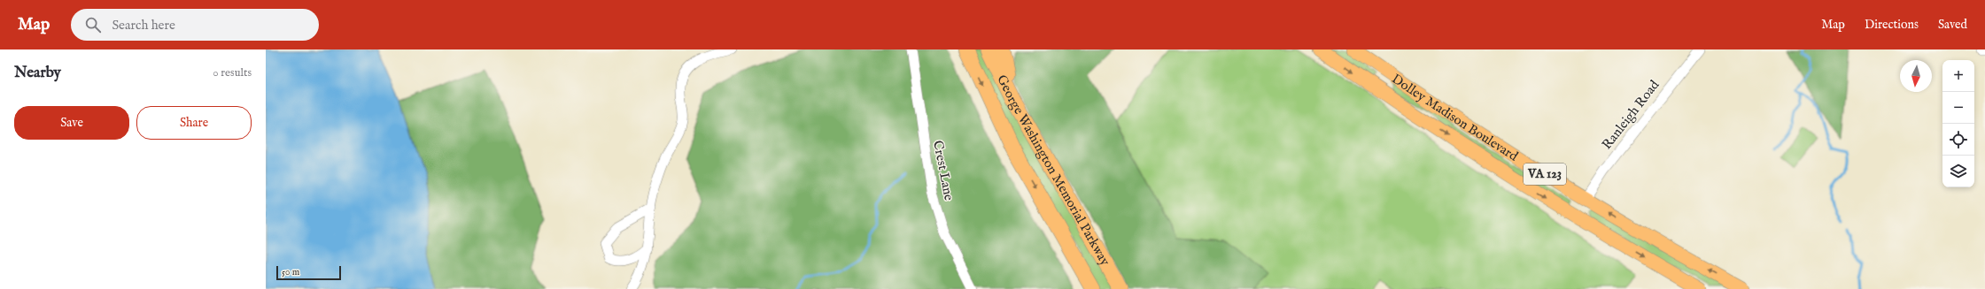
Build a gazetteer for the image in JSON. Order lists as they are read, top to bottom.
{
  "streets": {
    "highway": ["George Washington Memorial Parkway"],
    "main road": ["Dolley Madison Boulevard", "VA 123"],
    "street": ["Ranleigh Road", "Crest Lane"]
  },
  "crossings": [
    ["Ranleigh Road", "Dolley Madison Boulevard"]
  ],
  "scale_bar": "50 m",
  "north": "bottom",
  "page": {
    "header": "Map",
    "search": "Search here",
    "nav": ["Map", "Directions", "Saved"],
    "heading": ["Nearby", "0 results"],
    "map_buttons": ["+", "−"],
    "buttons": ["Save", "Share"],
    "scale": "50 m"
  }
}
